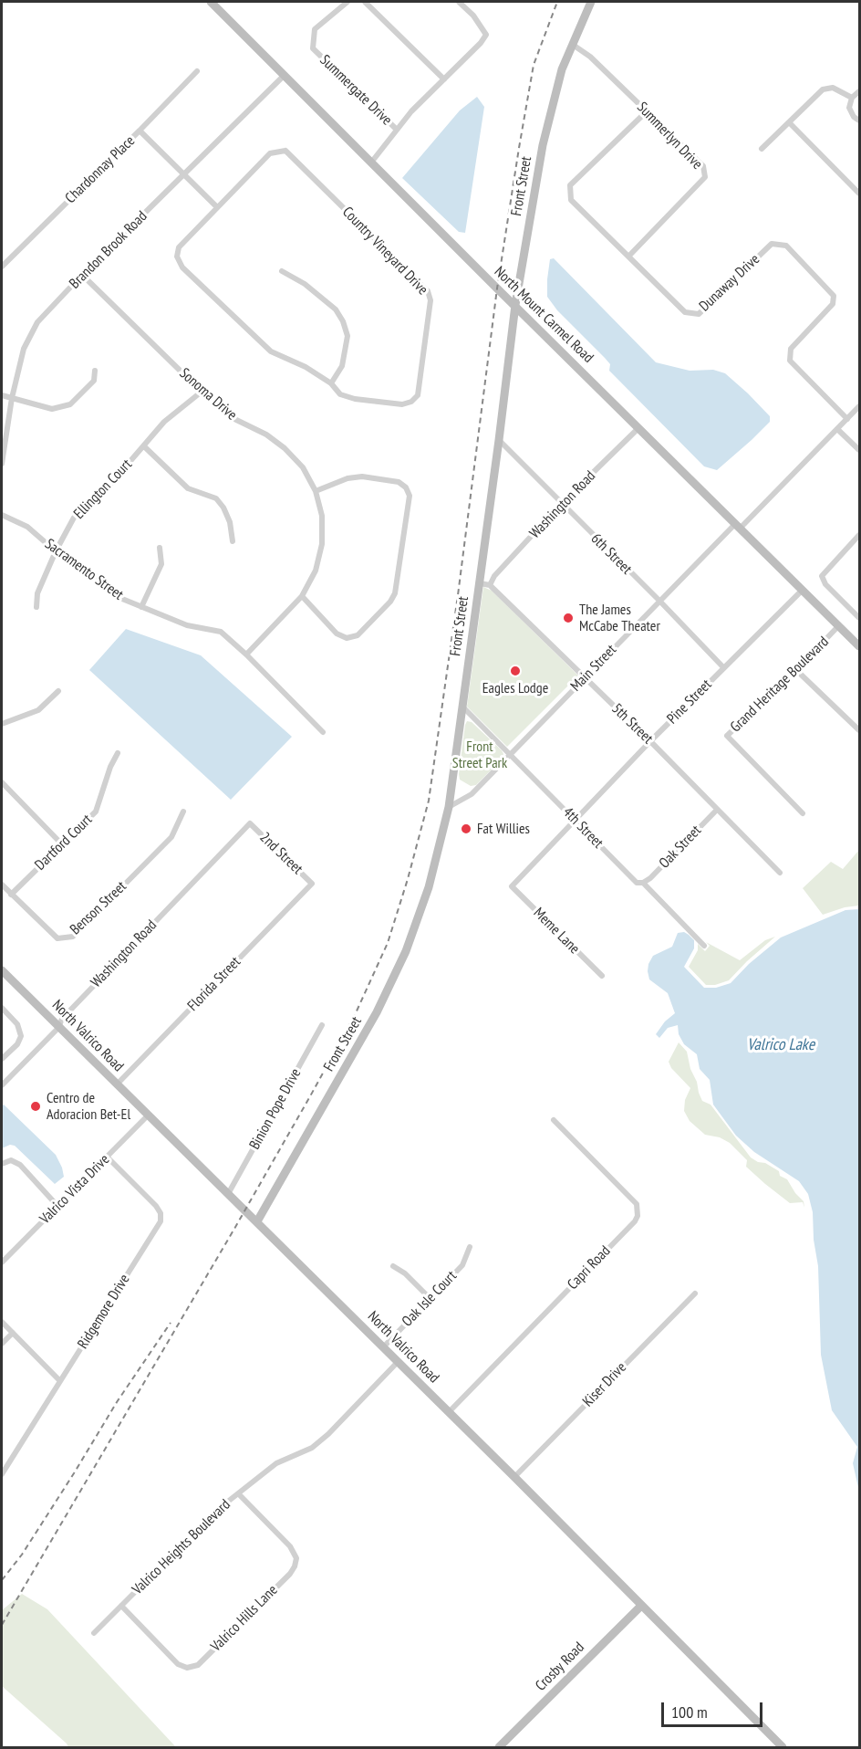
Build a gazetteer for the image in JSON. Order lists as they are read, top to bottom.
{
  "streets": {
    "street": [
      "Summergate Drive",
      "Summerlyn Drive",
      "Chardonnay Place",
      "Front Street",
      "Brandon Brook Road",
      "Country Vineyard Drive",
      "Dunaway Drive",
      "North Mount Carmel Road",
      "Sonoma Drive",
      "Ellington Court",
      "Washington Road",
      "6th Street",
      "Sacramento Street",
      "Main Street",
      "Grand Heritage Boulevard",
      "Pine Street",
      "5th Street",
      "4th Street",
      "Dartford Court",
      "Oak Street",
      "2nd Street",
      "Benson Street",
      "Meme Lane",
      "Florida Street",
      "North Valrico Road",
      "Binion Pope Drive",
      "Valrico Vista Drive",
      "Capri Road",
      "Oak Isle Court",
      "Ridgemore Drive",
      "Kiser Drive",
      "Valrico Heights Boulevard",
      "Valrico Hills Lane",
      "Crosby Road"
    ]
  },
  "crossings": [
    ["Summergate Drive", "North Mount Carmel Road"],
    ["Summerlyn Drive", "Front Street"],
    ["Summerlyn Drive", "Dunaway Drive"],
    ["Front Street", "North Mount Carmel Road"],
    ["Front Street", "6th Street"],
    ["Front Street", "Main Street"],
    ["Front Street", "4th Street"],
    ["Front Street", "North Valrico Road"],
    ["Brandon Brook Road", "North Mount Carmel Road"],
    ["Brandon Brook Road", "Sonoma Drive"],
    ["Dunaway Drive", "Main Street"],
    ["North Mount Carmel Road", "Washington Road"],
    ["North Mount Carmel Road", "Main Street"],
    ["North Mount Carmel Road", "Grand Heritage Boulevard"],
    ["North Mount Carmel Road", "Pine Street"],
    ["Sonoma Drive", "Ellington Court"],
    ["Sonoma Drive", "Sacramento Street"],
    ["Ellington Court", "Sacramento Street"],
    ["Washington Road", "6th Street"],
    ["Washington Road", "5th Street"],
    ["Washington Road", "2nd Street"],
    ["Washington Road", "North Valrico Road"],
    ["6th Street", "Main Street"],
    ["6th Street", "Pine Street"],
    ["Main Street", "5th Street"],
    ["Main Street", "4th Street"],
    ["Pine Street", "5th Street"],
    ["Pine Street", "4th Street"],
    ["Pine Street", "Meme Lane"],
    ["5th Street", "Oak Street"],
    ["4th Street", "Oak Street"],
    ["Dartford Court", "Benson Street"],
    ["2nd Street", "Florida Street"],
    ["Florida Street", "North Valrico Road"],
    ["North Valrico Road", "Binion Pope Drive"],
    ["North Valrico Road", "Valrico Vista Drive"],
    ["North Valrico Road", "Capri Road"],
    ["North Valrico Road", "Oak Isle Court"],
    ["North Valrico Road", "Kiser Drive"],
    ["North Valrico Road", "Valrico Heights Boulevard"],
    ["North Valrico Road", "Crosby Road"],
    ["Valrico Vista Drive", "Ridgemore Drive"],
    ["Valrico Heights Boulevard", "Valrico Hills Lane"]
  ],
  "water": ["Valrico Lake"],
  "parks": ["Front Street Park"],
  "places": [
    "The James McCabe Theater",
    "Eagles Lodge",
    "Fat Willies",
    "Centro de Adoracion Bet-El"
  ],
  "scale_bar": "100 m"
}
